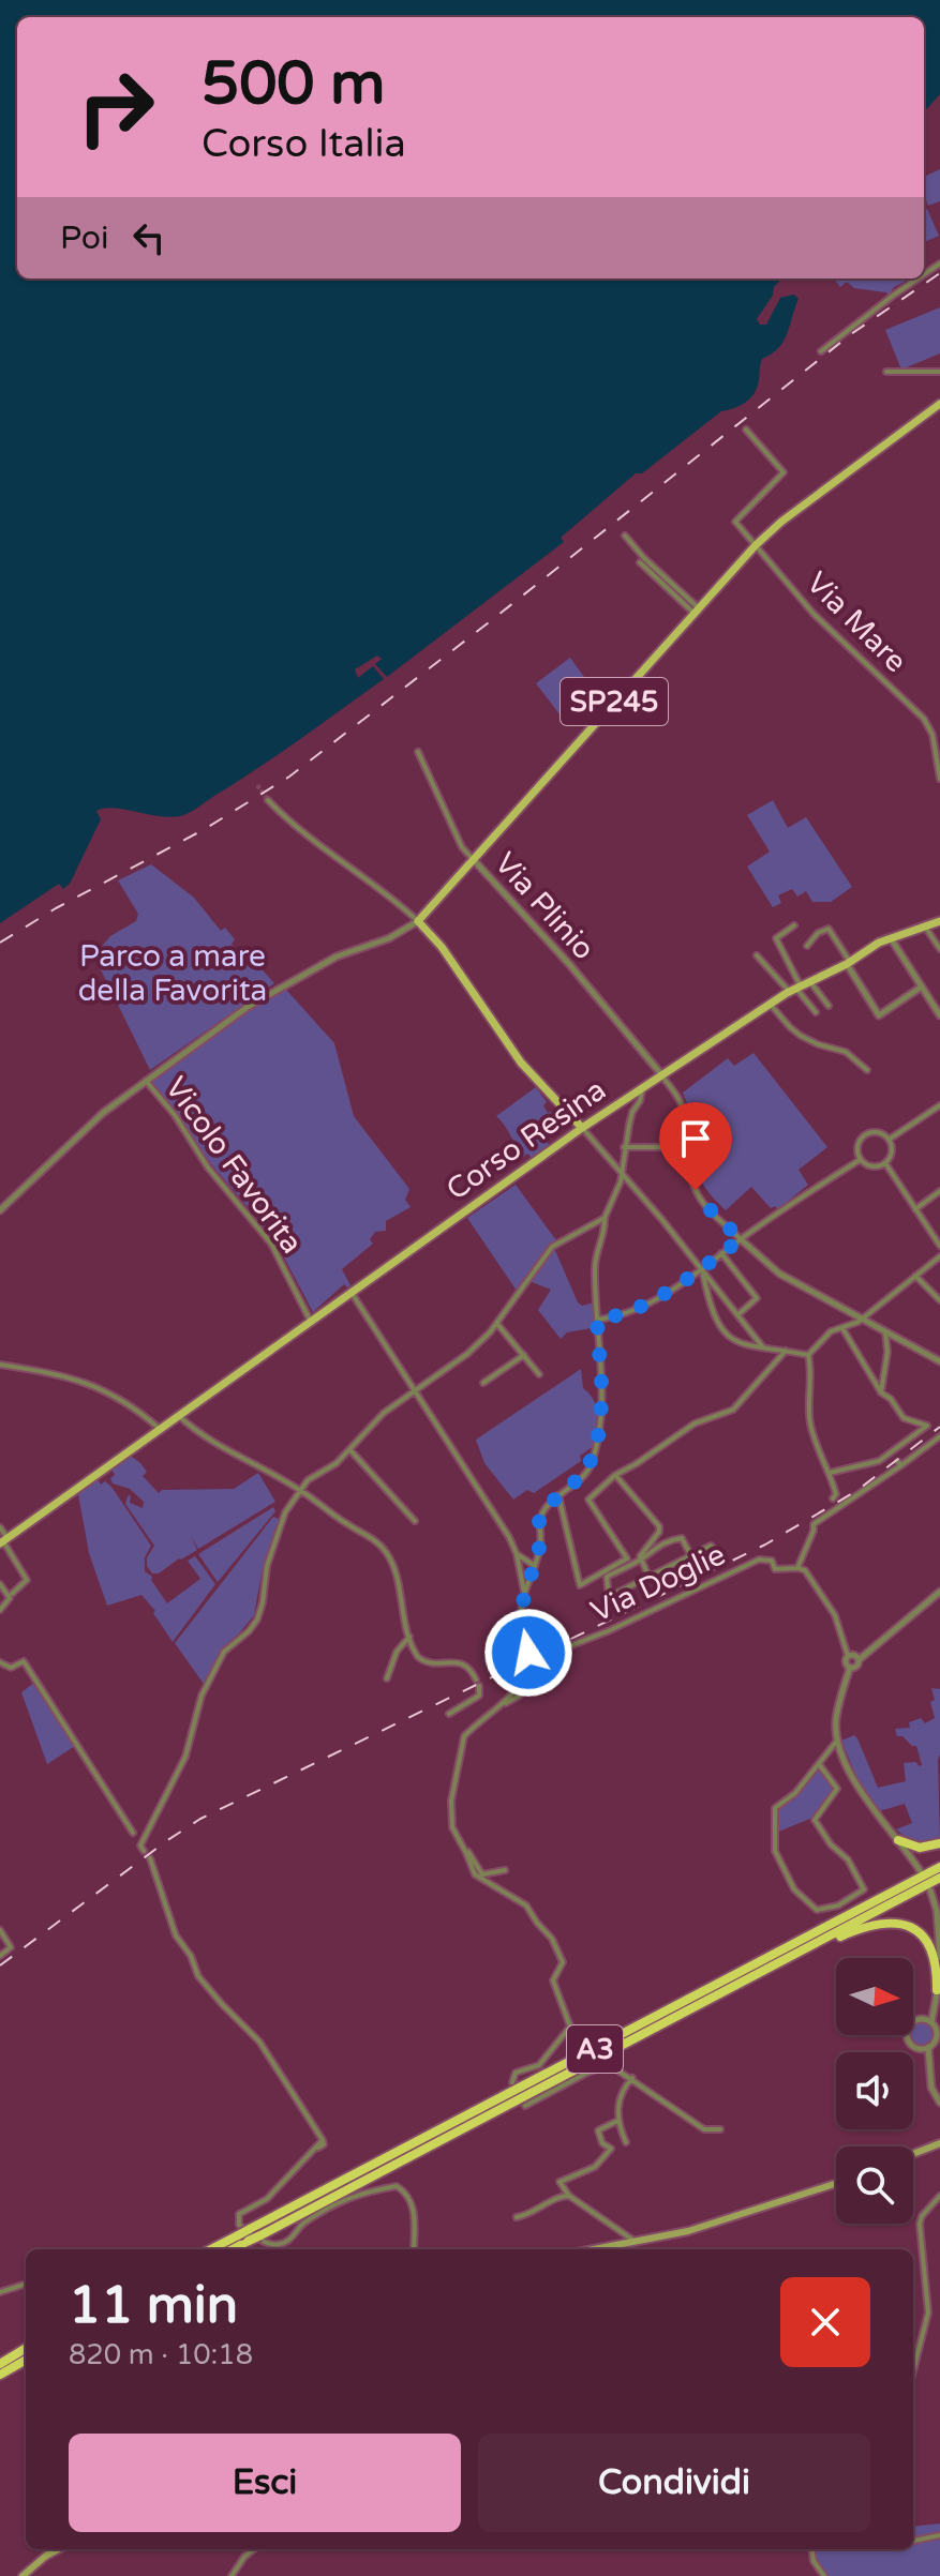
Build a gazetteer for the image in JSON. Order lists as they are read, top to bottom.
{
  "streets": {
    "highway": ["A3"],
    "main road": ["SP245", "Corso Resina"],
    "street": [
      "Via Mare",
      "Via Plinio",
      "Vicolo Favorita",
      "Via Doglie"
    ]
  },
  "crossings": [
    ["Via Mare", "SP245"],
    ["SP245", "Via Plinio"],
    ["SP245", "Vicolo Favorita"],
    ["Via Plinio", "Corso Resina"],
    ["Corso Resina", "Vicolo Favorita"]
  ],
  "parks": ["Parco a mare della Favorita"],
  "north": "right",
  "page": {
    "turn": ["500 m", "Corso Italia"],
    "then": "Poi",
    "heading": ["11 min", "820 m · 10:18"],
    "buttons": ["Esci", "Condividi"]
  }
}
